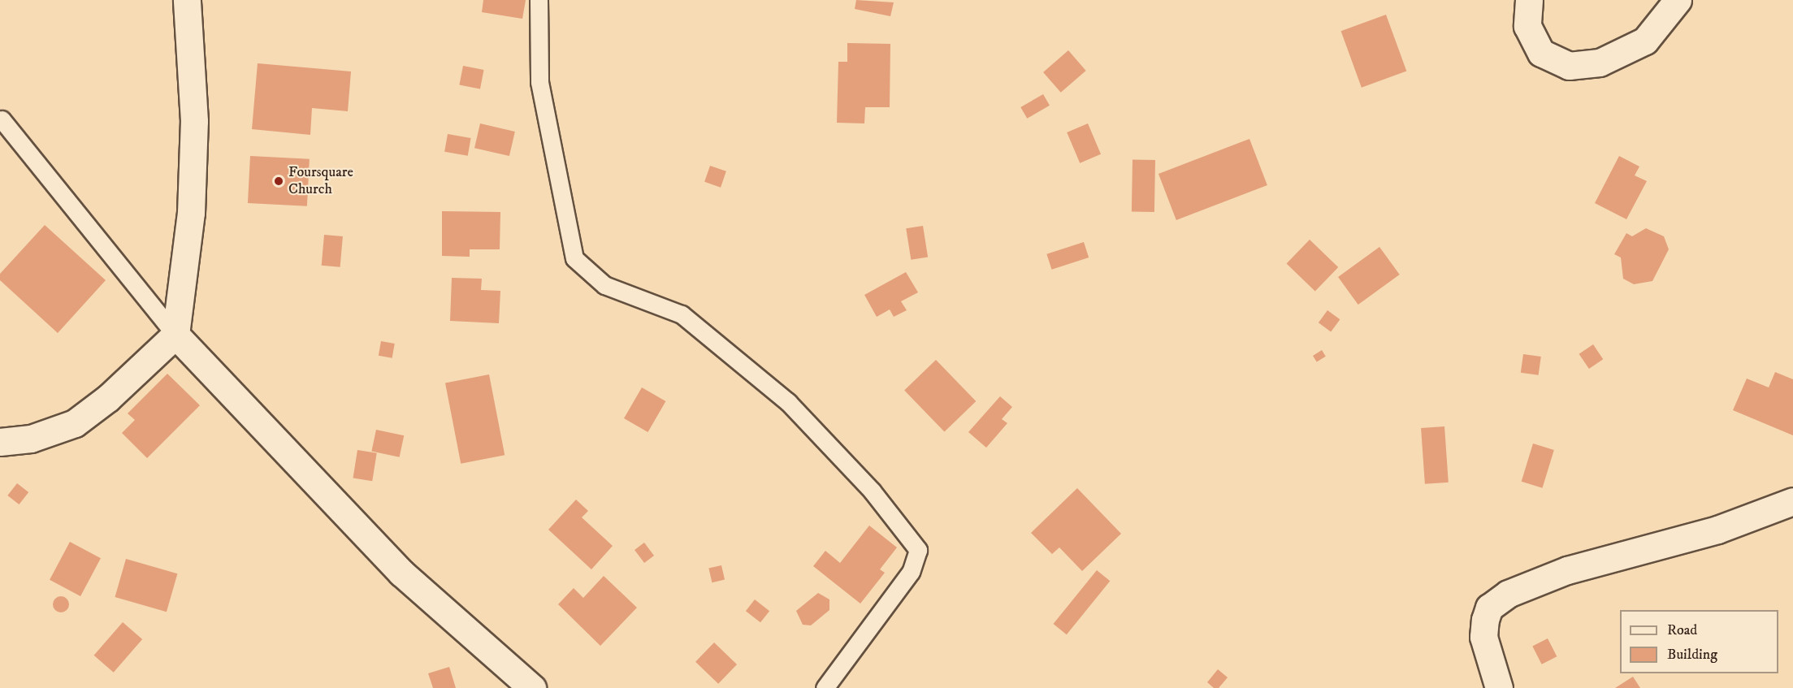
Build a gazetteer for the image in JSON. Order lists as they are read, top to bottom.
{
  "places": ["Foursquare Church"],
  "legend": ["Road", "Building"]
}
